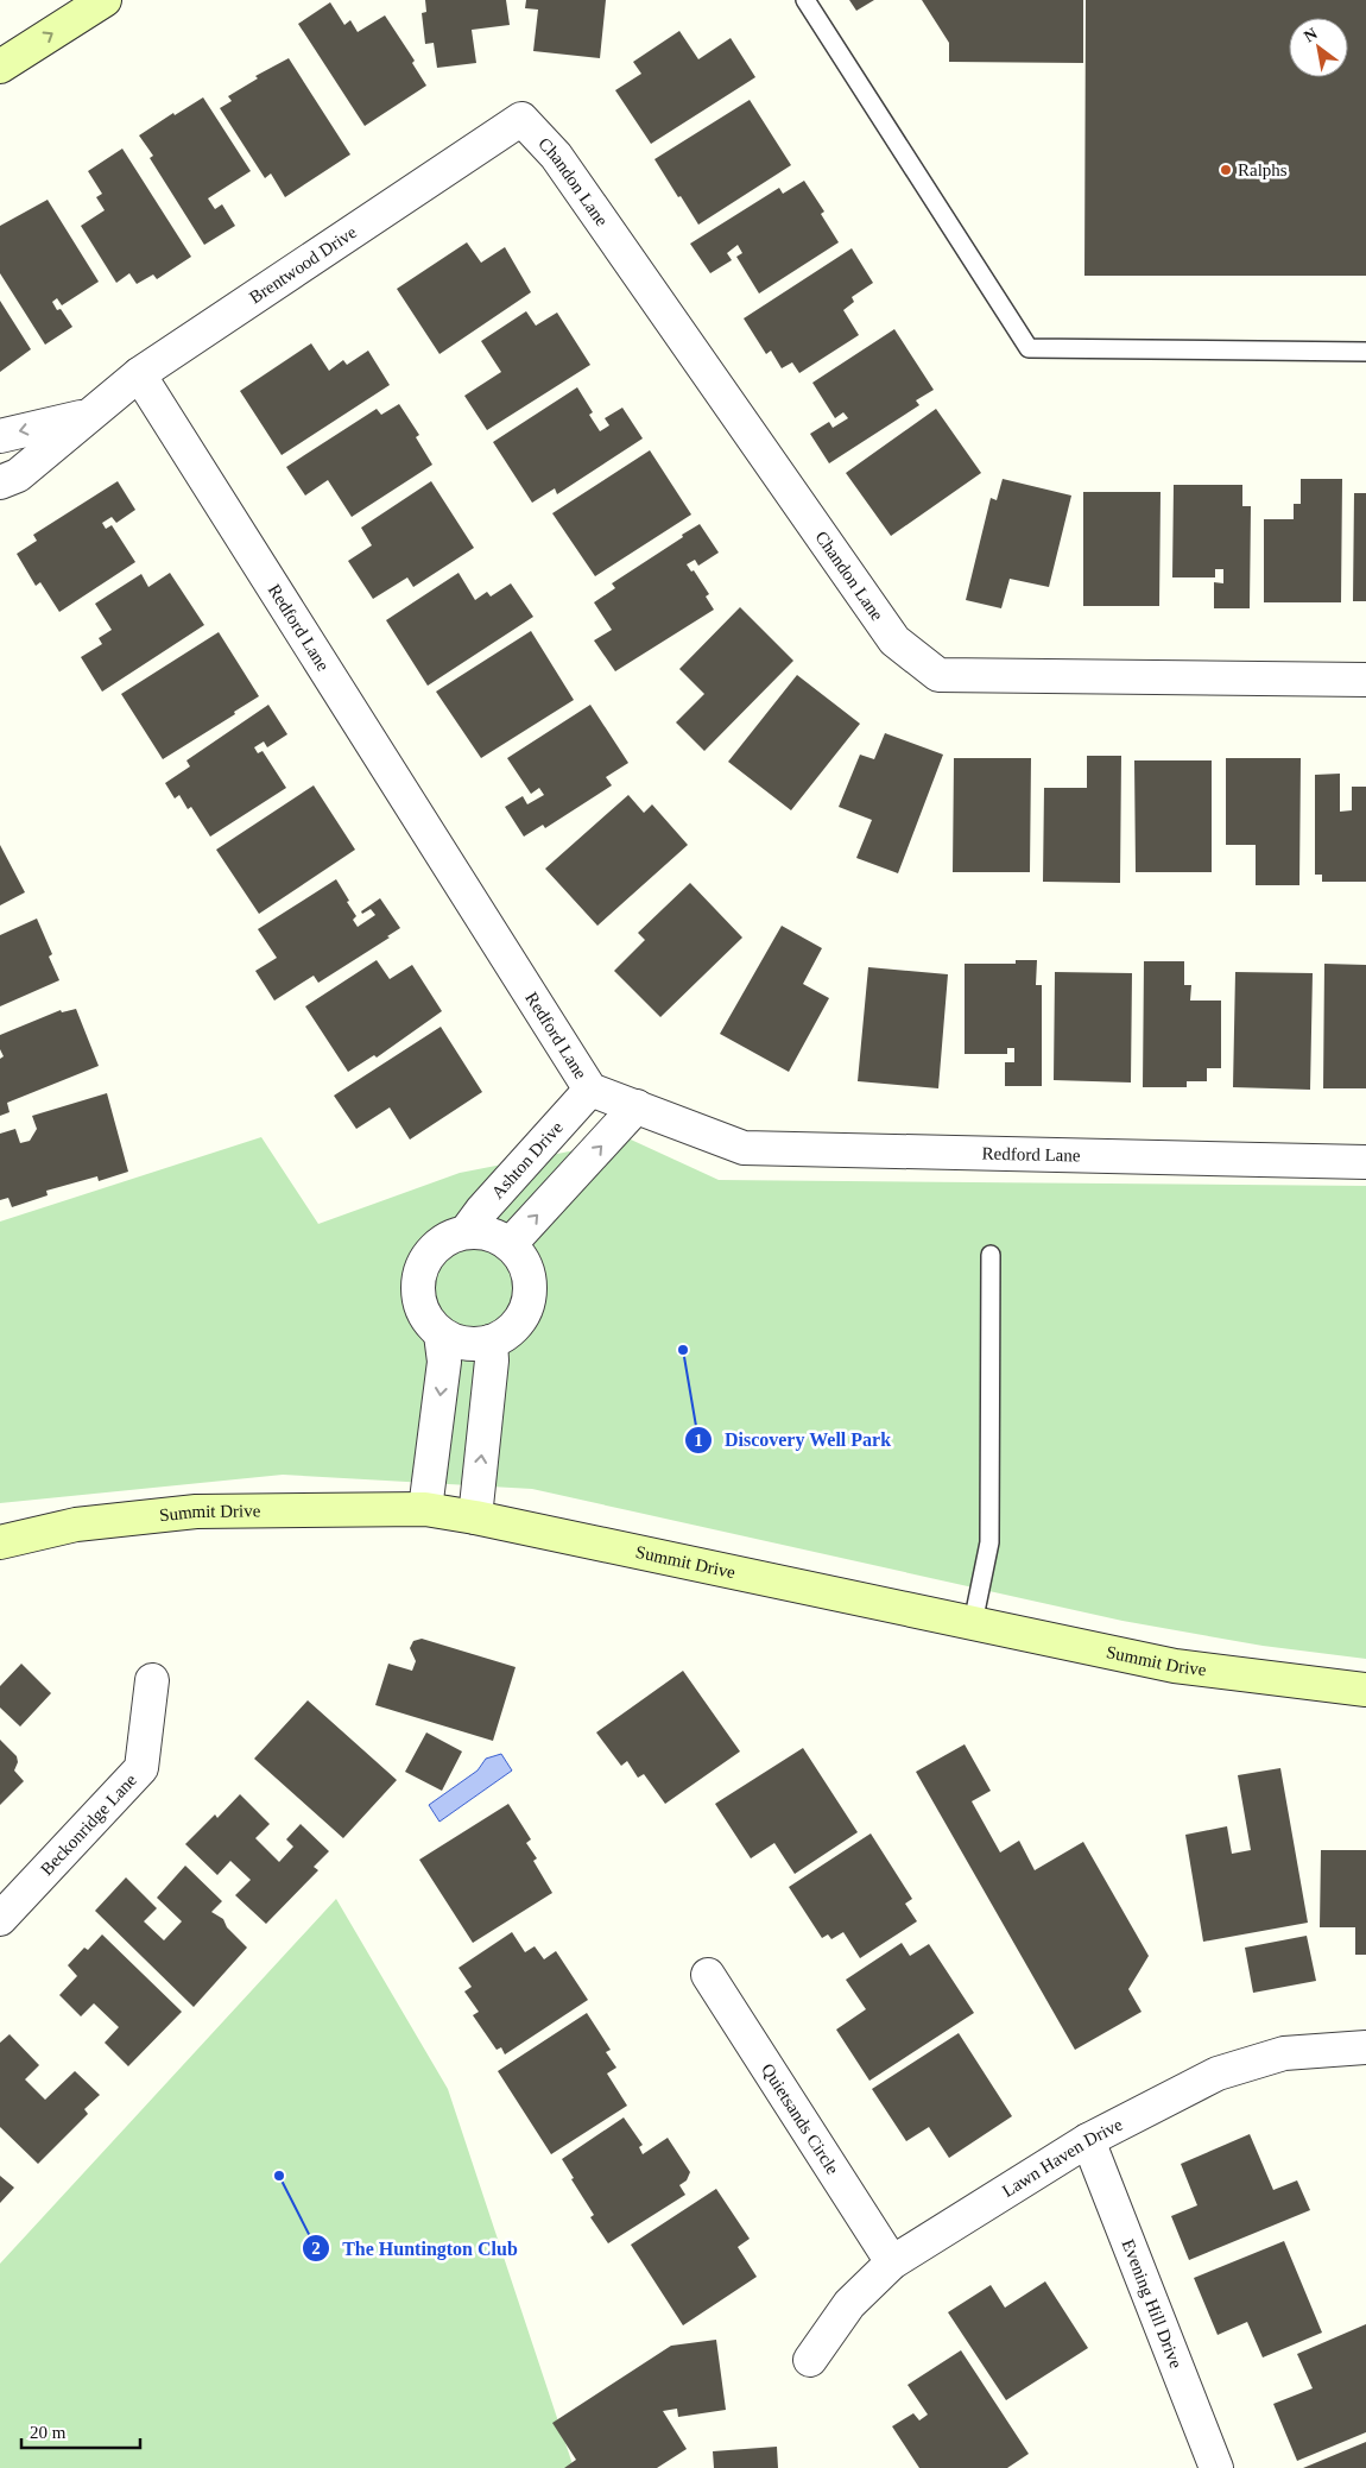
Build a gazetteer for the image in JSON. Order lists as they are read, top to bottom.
{
  "streets": {
    "street": [
      "Chandon Lane",
      "Brentwood Drive",
      "Redford Lane",
      "Ashton Drive",
      "Summit Drive",
      "Beckonridge Lane",
      "Quietsands Circle",
      "Lawn Haven Drive",
      "Evening Hill Drive"
    ]
  },
  "crossings": [
    ["Chandon Lane", "Brentwood Drive"],
    ["Brentwood Drive", "Redford Lane"],
    ["Redford Lane", "Ashton Drive"],
    ["Quietsands Circle", "Lawn Haven Drive"],
    ["Lawn Haven Drive", "Evening Hill Drive"]
  ],
  "places": ["Ralphs", "Discovery Well Park", "The Huntington Club"],
  "scale_bar": "20 m",
  "north": "top left"
}
